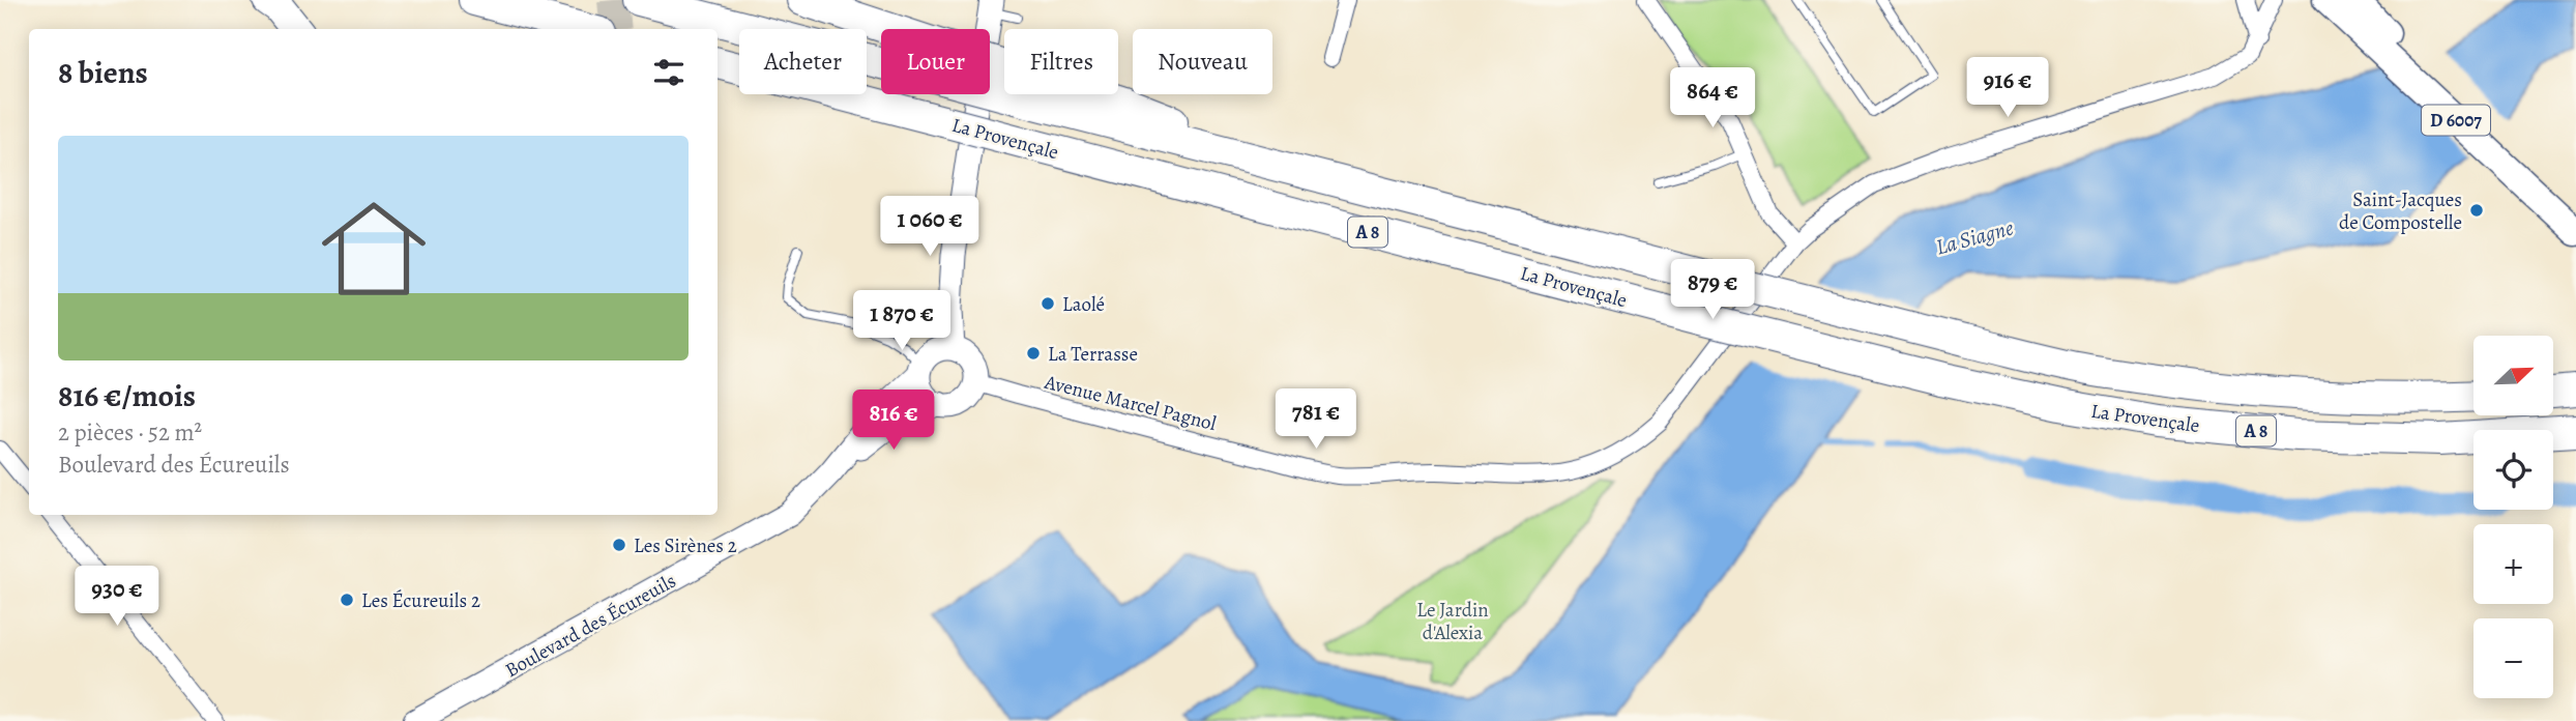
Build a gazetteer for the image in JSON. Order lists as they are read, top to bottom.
{
  "streets": {
    "highway": ["La Provençale", "A 8"],
    "main road": ["D 6007"],
    "street": ["Avenue Marcel Pagnol", "Boulevard des Écureuils"]
  },
  "crossings": [
    ["Avenue Marcel Pagnol", "Boulevard des Écureuils"]
  ],
  "water": ["La Siagne"],
  "parks": ["Le Jardin d'Alexia"],
  "places": [
    "Saint-Jacques de Compostelle",
    "Laolé",
    "La Terrasse",
    "Les Sirènes 2",
    "Les Écureuils 2"
  ],
  "north": "top right",
  "page": {
    "chip": [
      "Acheter",
      "Louer",
      "Filtres",
      "Nouveau"
    ],
    "heading": "8 biens",
    "price": [
      "916 €",
      "864 €",
      "1 060 €",
      "879 €",
      "1 870 €",
      "781 €",
      "816 €",
      "930 €"
    ],
    "list": [
      {
        "name": "816 €/mois",
        "note": "2 pièces · 52 m² · Boulevard des Écureuils"
      }
    ],
    "map_buttons": ["+", "−"]
  }
}
